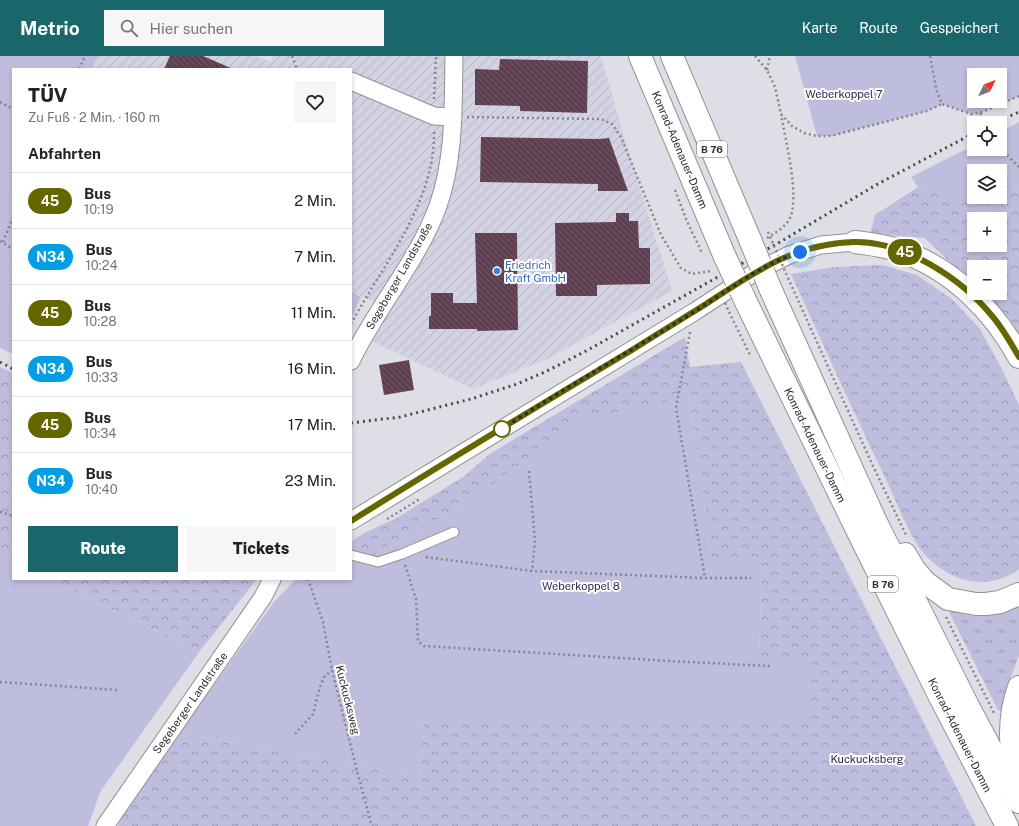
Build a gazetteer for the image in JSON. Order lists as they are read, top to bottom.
{
  "streets": {
    "highway": ["B 76", "Konrad-Adenauer-Damm"],
    "street": ["Segeberger Landstraße"],
    "path": ["Kuckucksweg"]
  },
  "crossings": [
    ["B 76", "Konrad-Adenauer-Damm"]
  ],
  "parks": ["Weberkoppel 7", "Weberkoppel 8", "Kuckucksberg"],
  "places": ["Friedrich Kraft GmbH"],
  "lines": ["bus line 45"],
  "north": "top right",
  "page": {
    "header": "Metrio",
    "search": "Hier suchen",
    "nav": ["Karte", "Route", "Gespeichert"],
    "on_map": "45",
    "map_buttons": ["+", "−"],
    "heading": [
      ["TÜV", "Zu Fuß · 2 Min. · 160 m"],
      "Abfahrten"
    ],
    "list": [
      {
        "mark": "45",
        "name": "Bus",
        "note": "10:19",
        "value": "2 Min."
      },
      {
        "mark": "N34",
        "name": "Bus",
        "note": "10:24",
        "value": "7 Min."
      },
      {
        "mark": "45",
        "name": "Bus",
        "note": "10:28",
        "value": "11 Min."
      },
      {
        "mark": "N34",
        "name": "Bus",
        "note": "10:33",
        "value": "16 Min."
      },
      {
        "mark": "45",
        "name": "Bus",
        "note": "10:34",
        "value": "17 Min."
      },
      {
        "mark": "N34",
        "name": "Bus",
        "note": "10:40",
        "value": "23 Min."
      }
    ],
    "buttons": ["Route", "Tickets"]
  }
}
